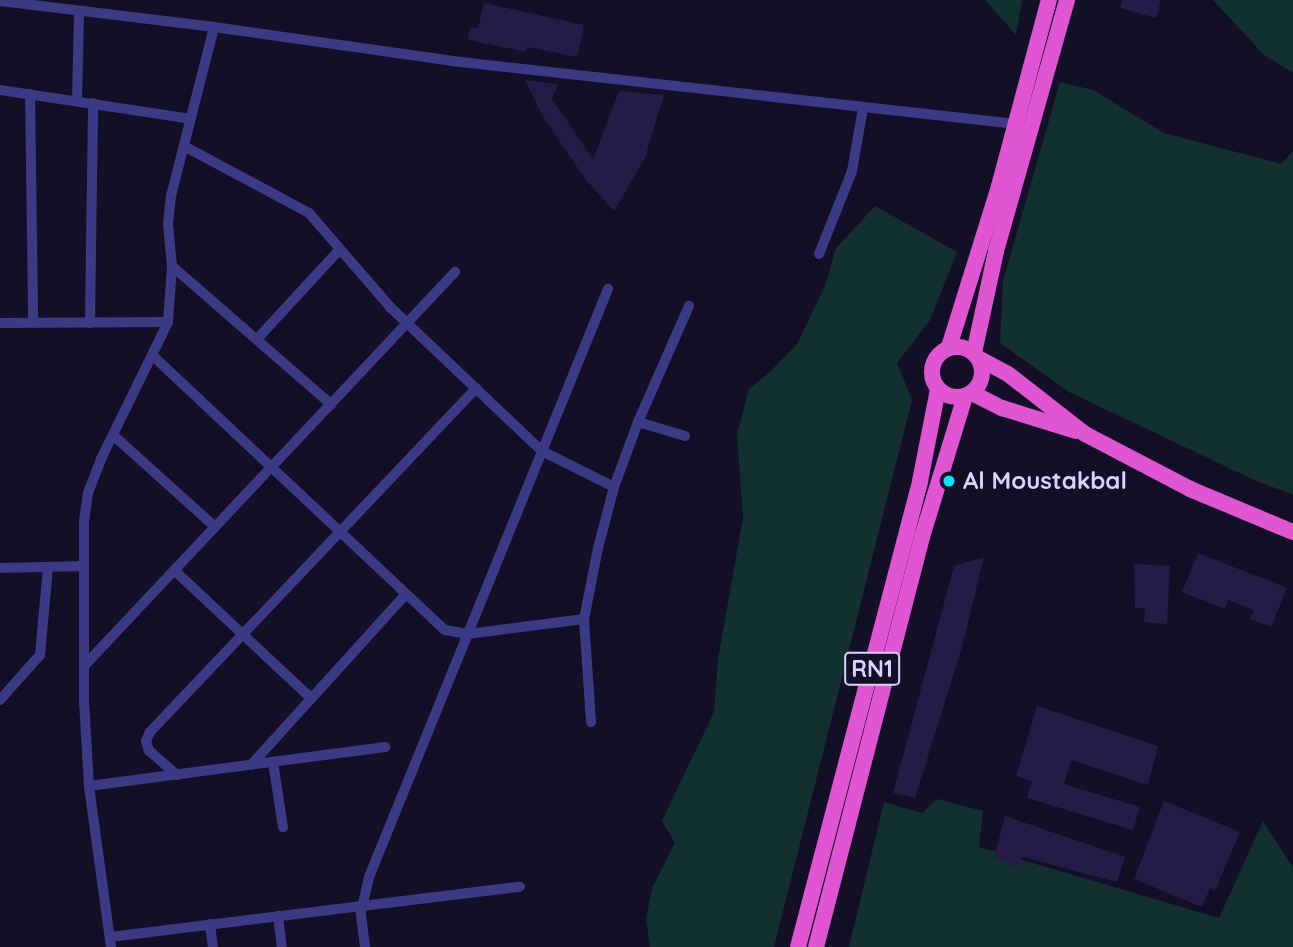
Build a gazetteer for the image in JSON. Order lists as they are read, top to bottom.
{
  "streets": {
    "highway": ["RN1"]
  },
  "places": ["Al Moustakbal"]
}
